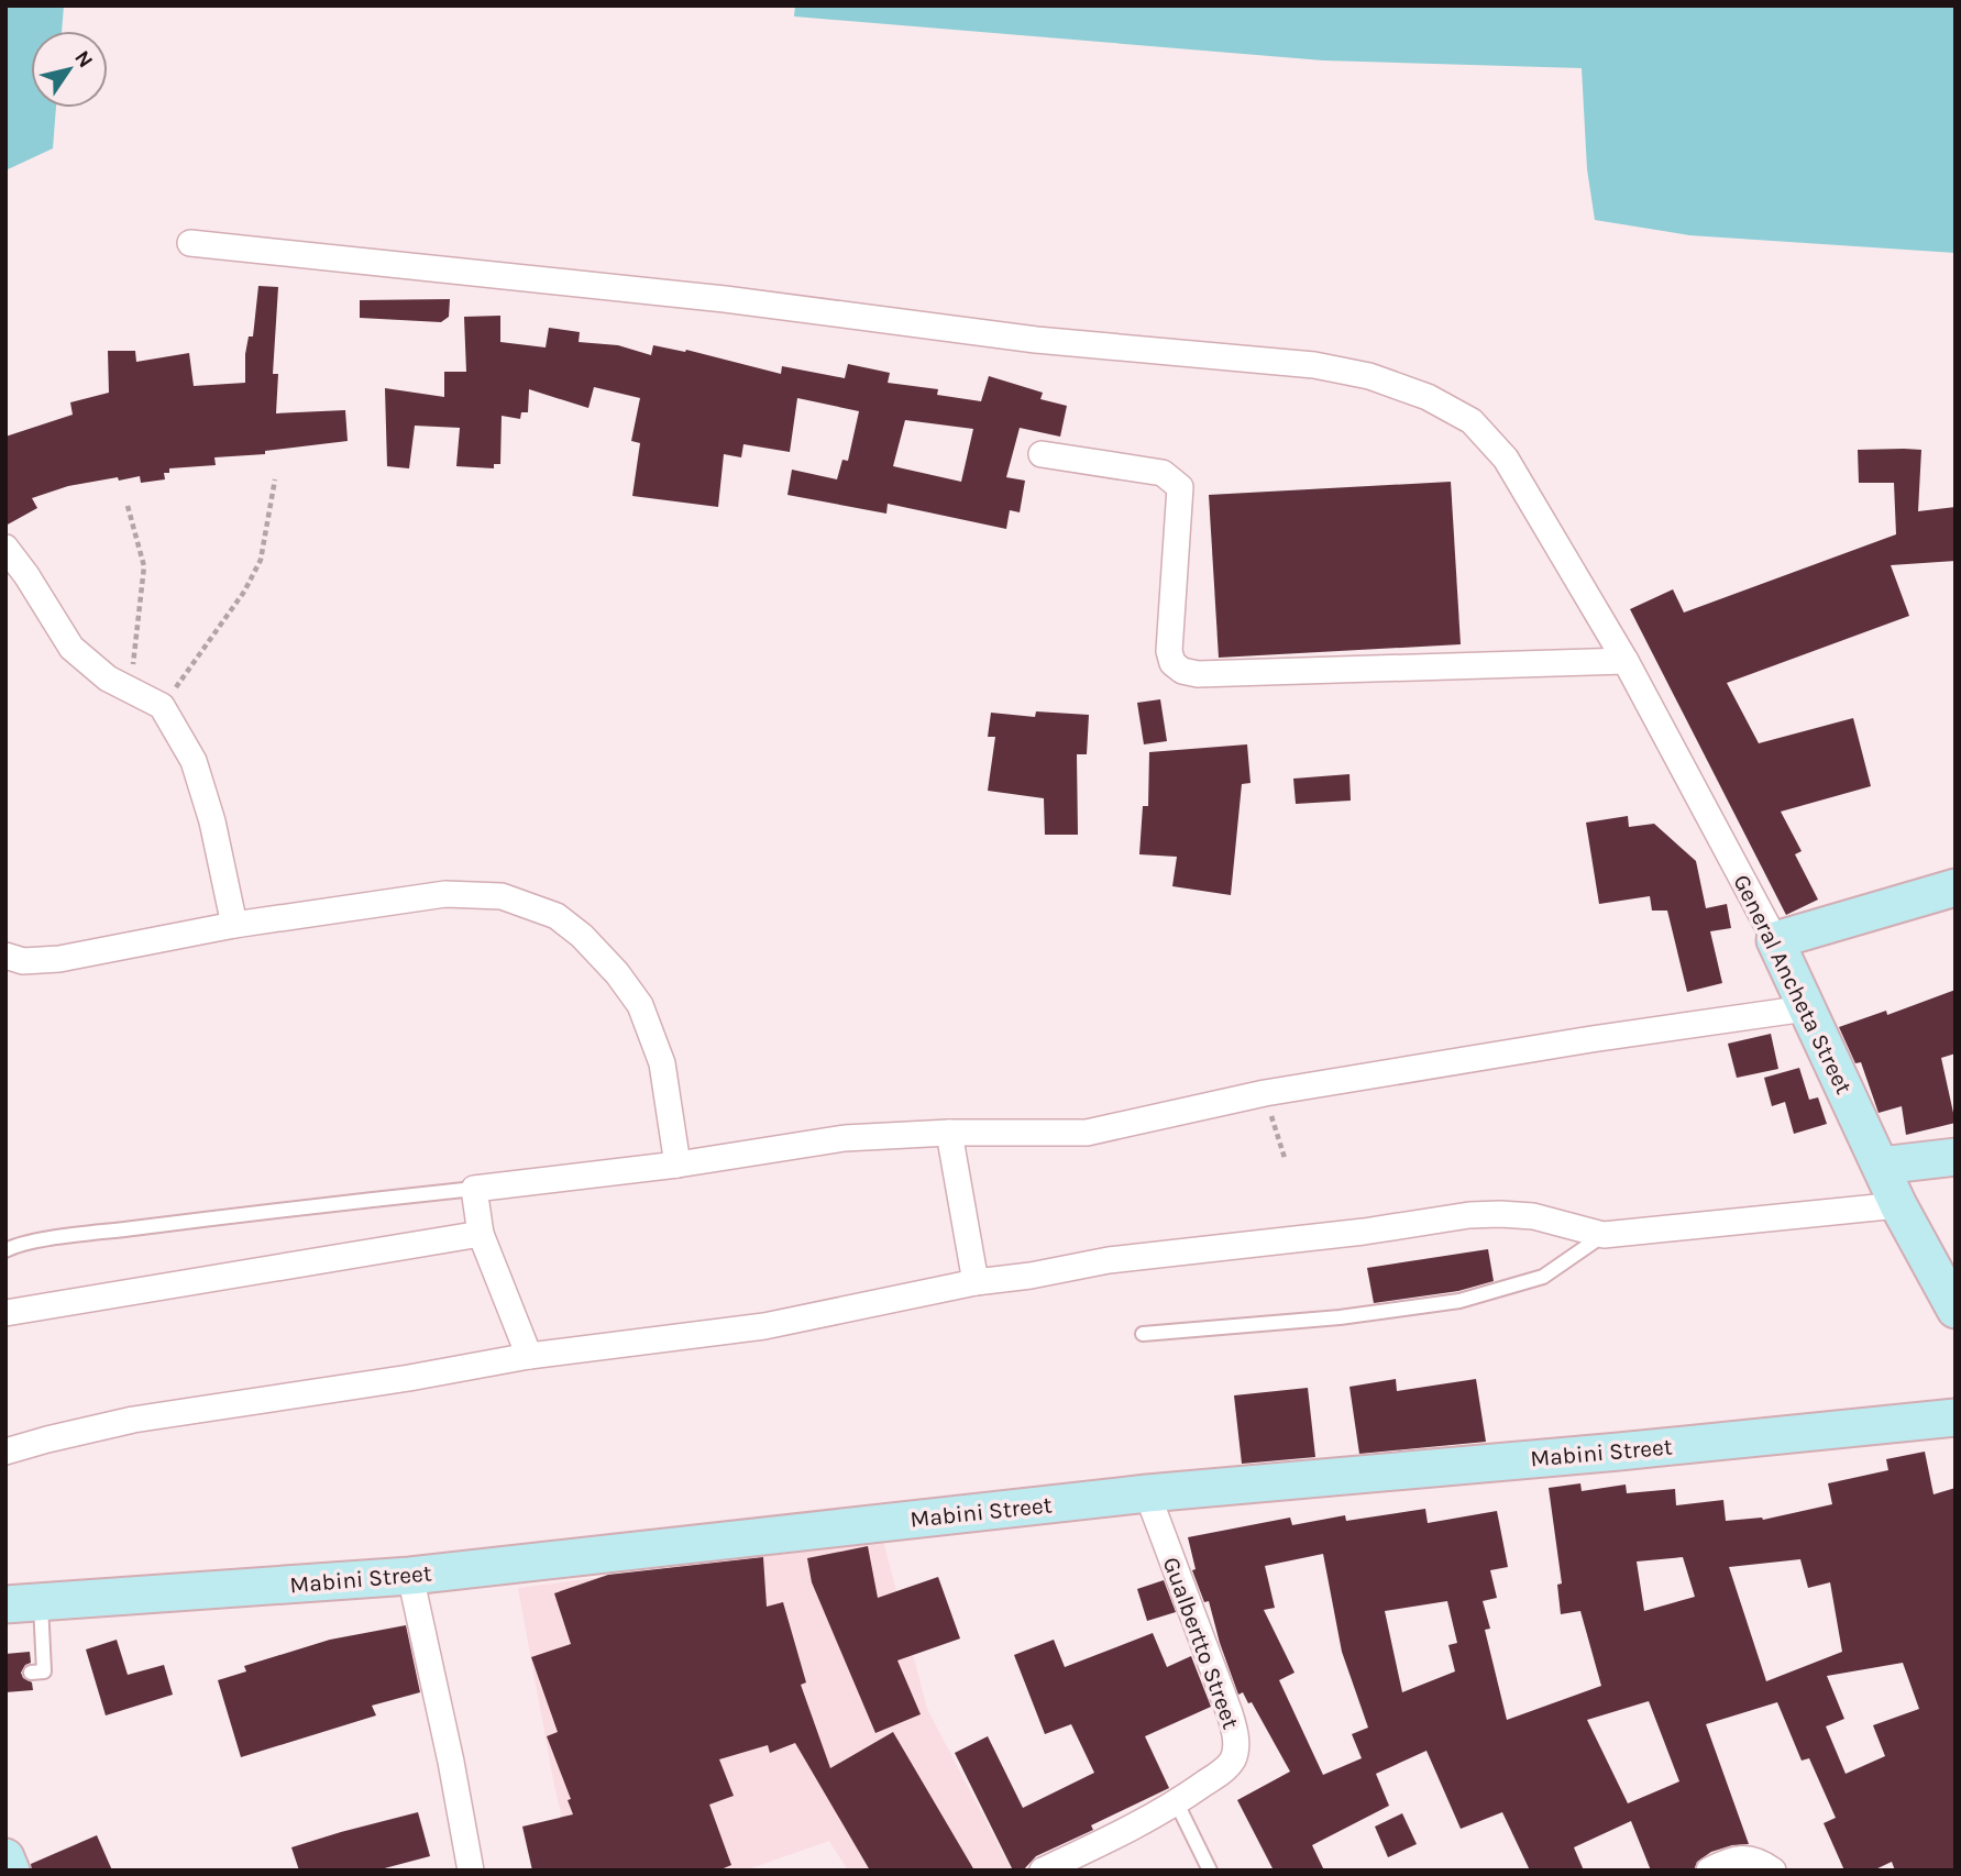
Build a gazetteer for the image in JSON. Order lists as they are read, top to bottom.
{
  "streets": {
    "main road": ["General Ancheta Street", "Mabini Street"],
    "street": ["Gualbertto Street"]
  },
  "crossings": [
    ["Mabini Street", "Gualbertto Street"]
  ],
  "north": "top right"
}
